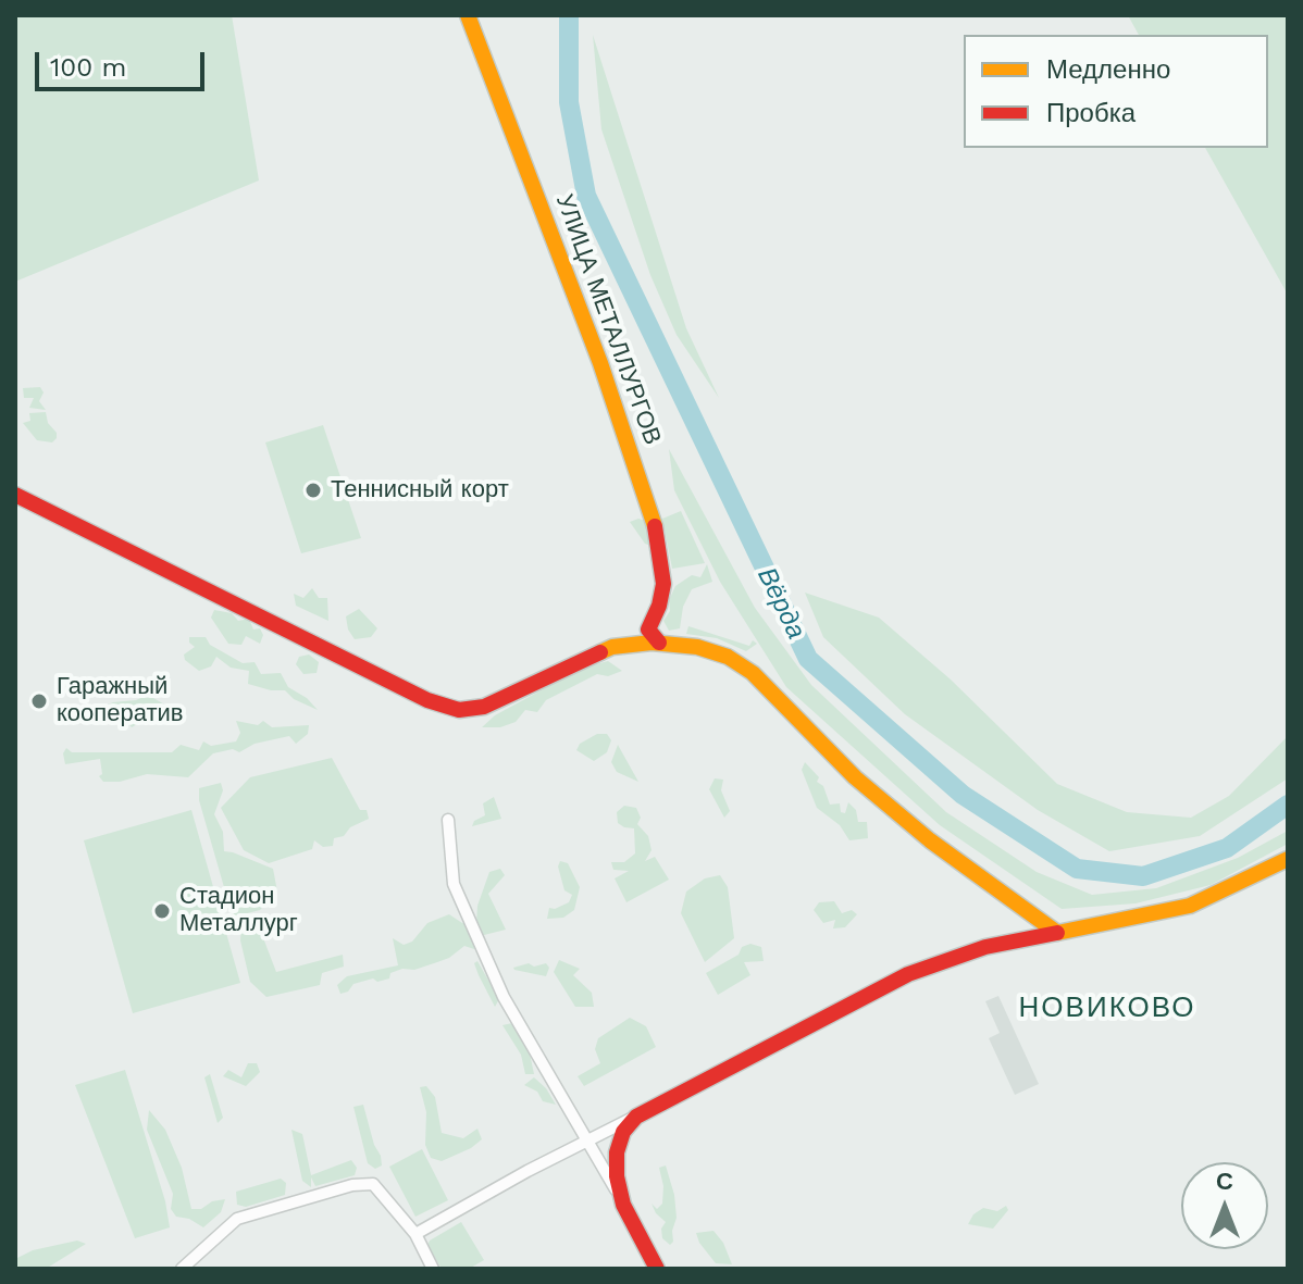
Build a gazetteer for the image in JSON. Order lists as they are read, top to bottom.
{
  "streets": {
    "street": ["УЛИЦА МЕТАЛЛУРГОВ"]
  },
  "districts": ["НОВИКОВО"],
  "water": ["Вёрда"],
  "places": ["Теннисный корт", "Гаражный кооператив", "Стадион Металлург"],
  "legend": ["Медленно", "Пробка"],
  "scale_bar": "100 m",
  "north": "top"
}
